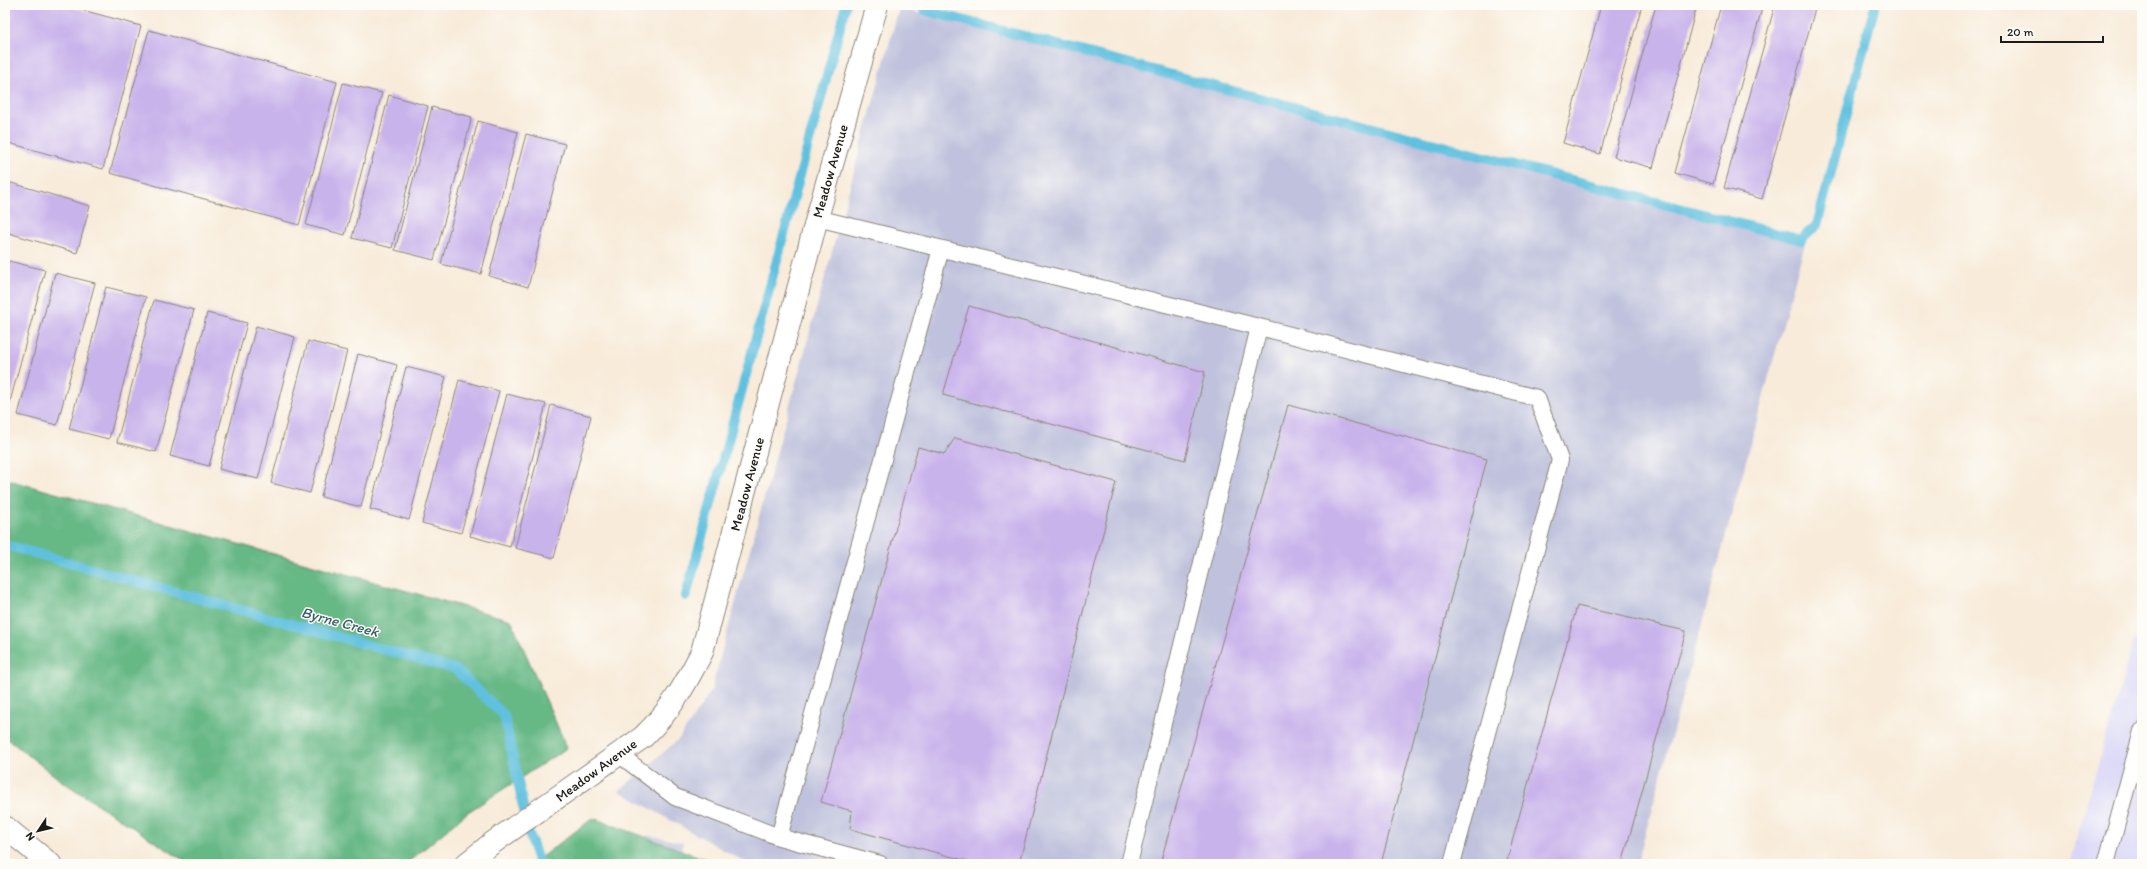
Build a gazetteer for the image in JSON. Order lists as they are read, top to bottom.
{
  "streets": {
    "street": ["Meadow Avenue"]
  },
  "water": ["Byrne Creek"],
  "scale_bar": "20 m",
  "north": "bottom left"
}
